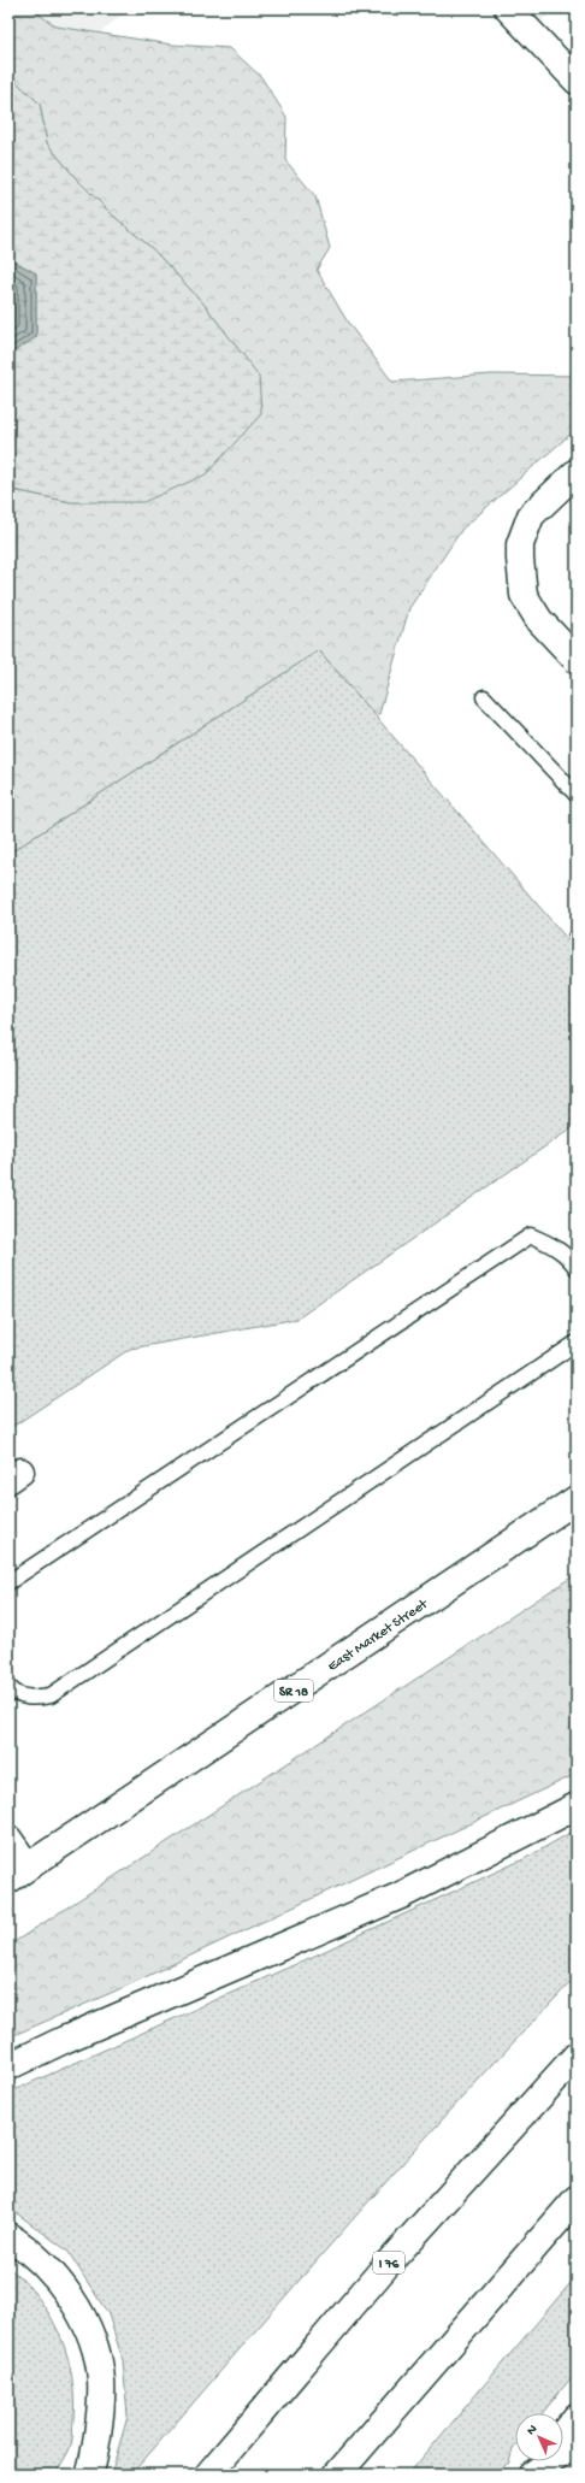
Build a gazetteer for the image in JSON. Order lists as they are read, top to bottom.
{
  "streets": {
    "main road": ["East Market Street", "SR 18", "I 76"]
  },
  "north": "top left"
}
